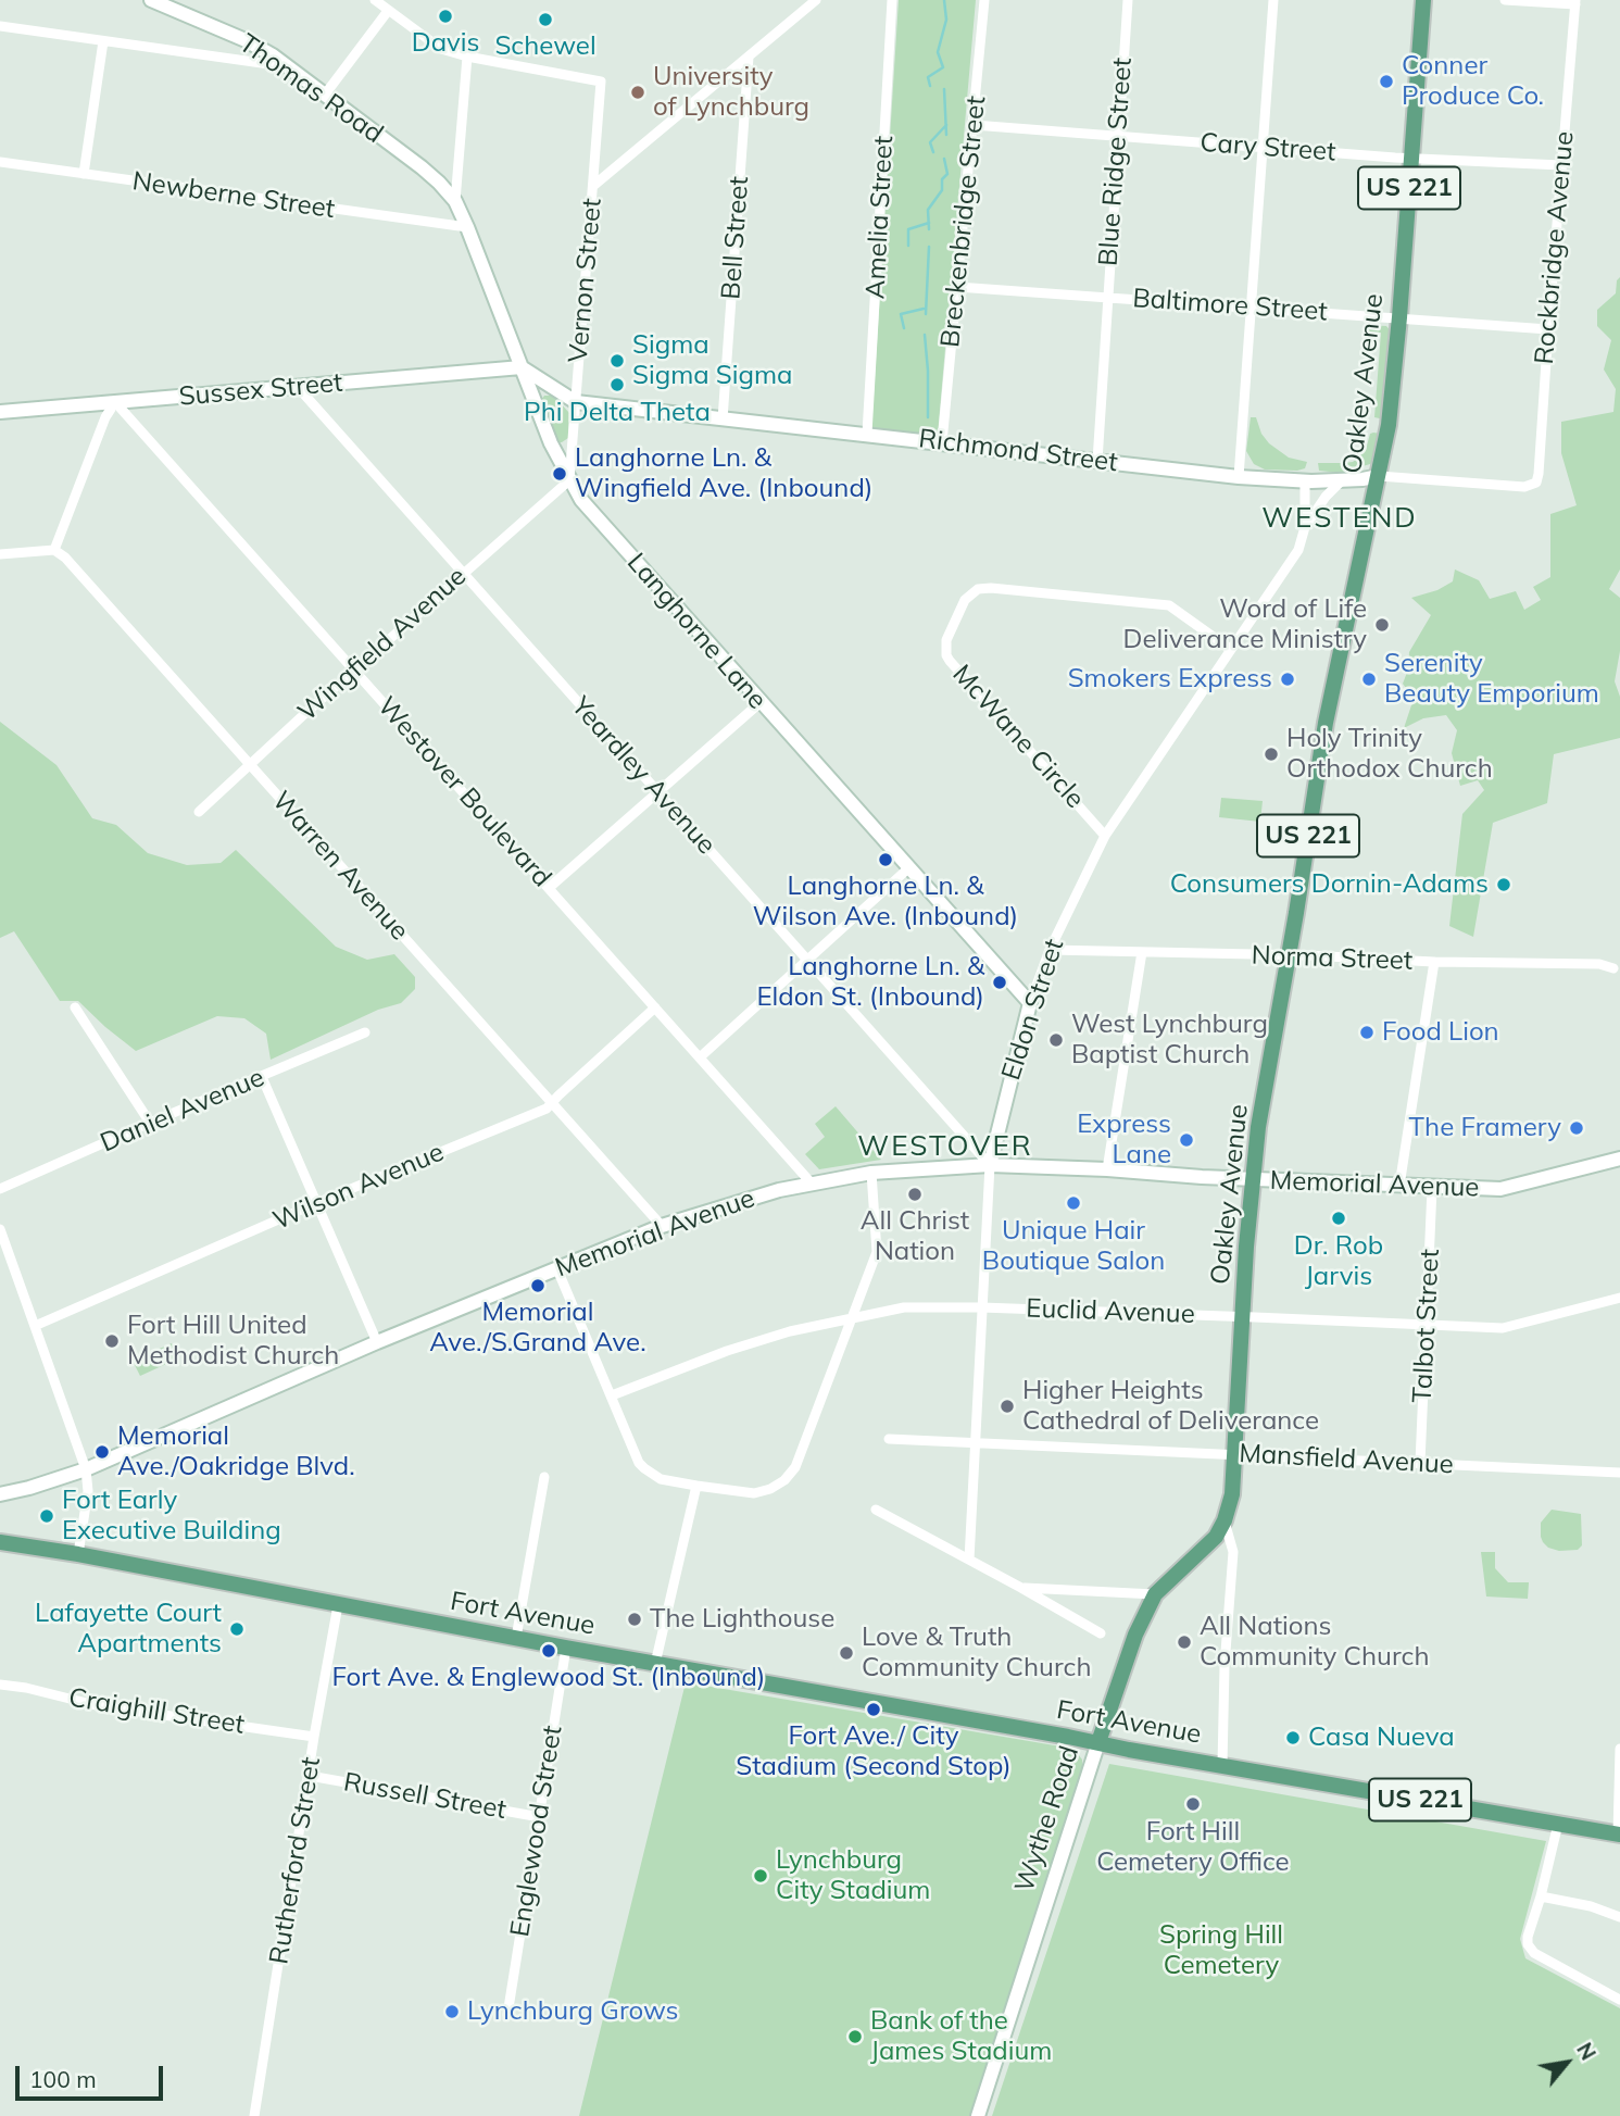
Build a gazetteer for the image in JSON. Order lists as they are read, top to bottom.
{
  "streets": {
    "main road": [
      "US 221",
      "Oakley Avenue",
      "Fort Avenue",
      "Wythe Road"
    ],
    "street": [
      "Thomas Road",
      "Cary Street",
      "Blue Ridge Street",
      "Newberne Street",
      "Amelia Street",
      "Breckenbridge Street",
      "Bell Street",
      "Rockbridge Avenue",
      "Vernon Street",
      "Baltimore Street",
      "Sussex Street",
      "Richmond Street",
      "Langhorne Lane",
      "Wingfield Avenue",
      "McWane Circle",
      "Yeardley Avenue",
      "Westover Boulevard",
      "Warren Avenue",
      "Norma Street",
      "Eldon Street",
      "Daniel Avenue",
      "Memorial Avenue",
      "Wilson Avenue",
      "Euclid Avenue",
      "Talbot Street",
      "Mansfield Avenue",
      "Craighill Street",
      "Russell Street",
      "Englewood Street",
      "Rutherford Street"
    ]
  },
  "crossings": [
    ["Thomas Road", "Langhorne Lane"],
    ["Cary Street", "Blue Ridge Street"],
    ["Cary Street", "Breckenbridge Street"],
    ["Cary Street", "Rockbridge Avenue"],
    ["Cary Street", "Oakley Avenue"],
    ["Blue Ridge Street", "Baltimore Street"],
    ["Blue Ridge Street", "Richmond Street"],
    ["Newberne Street", "Langhorne Lane"],
    ["Amelia Street", "Richmond Street"],
    ["Breckenbridge Street", "Baltimore Street"],
    ["Breckenbridge Street", "Richmond Street"],
    ["Bell Street", "Richmond Street"],
    ["Rockbridge Avenue", "Baltimore Street"],
    ["Rockbridge Avenue", "Richmond Street"],
    ["Vernon Street", "Richmond Street"],
    ["Vernon Street", "Langhorne Lane"],
    ["Vernon Street", "Wingfield Avenue"],
    ["Baltimore Street", "Oakley Avenue"],
    ["Oakley Avenue", "Richmond Street"],
    ["Oakley Avenue", "Norma Street"],
    ["Oakley Avenue", "Memorial Avenue"],
    ["Oakley Avenue", "Euclid Avenue"],
    ["Oakley Avenue", "Mansfield Avenue"],
    ["Oakley Avenue", "Fort Avenue"],
    ["Oakley Avenue", "Wythe Road"],
    ["Sussex Street", "Richmond Street"],
    ["Sussex Street", "Langhorne Lane"],
    ["Sussex Street", "Yeardley Avenue"],
    ["Sussex Street", "Westover Boulevard"],
    ["Richmond Street", "Langhorne Lane"],
    ["Richmond Street", "Eldon Street"],
    ["Langhorne Lane", "Wingfield Avenue"],
    ["Langhorne Lane", "Eldon Street"],
    ["Wingfield Avenue", "Yeardley Avenue"],
    ["Wingfield Avenue", "Westover Boulevard"],
    ["Wingfield Avenue", "Warren Avenue"],
    ["McWane Circle", "Eldon Street"],
    ["Yeardley Avenue", "Eldon Street"],
    ["Yeardley Avenue", "Memorial Avenue"],
    ["Westover Boulevard", "Memorial Avenue"],
    ["Westover Boulevard", "Wilson Avenue"],
    ["Warren Avenue", "Memorial Avenue"],
    ["Warren Avenue", "Wilson Avenue"],
    ["Norma Street", "Eldon Street"],
    ["Eldon Street", "Memorial Avenue"],
    ["Eldon Street", "Euclid Avenue"],
    ["Eldon Street", "Mansfield Avenue"],
    ["Memorial Avenue", "Talbot Street"],
    ["Euclid Avenue", "Talbot Street"],
    ["Talbot Street", "Mansfield Avenue"],
    ["Fort Avenue", "Wythe Road"],
    ["Fort Avenue", "Englewood Street"],
    ["Fort Avenue", "Rutherford Street"],
    ["Craighill Street", "Rutherford Street"],
    ["Russell Street", "Englewood Street"],
    ["Russell Street", "Rutherford Street"]
  ],
  "districts": ["WESTEND", "WESTOVER"],
  "parks": ["Spring Hill Cemetery"],
  "places": [
    "Davis",
    "Schewel",
    "Conner Produce Co.",
    "University of Lynchburg",
    "Sigma Sigma Sigma",
    "Phi Delta Theta",
    "Langhorne Ln. & Wingfield Ave. (Inbound)",
    "Word of Life Deliverance Ministry",
    "Smokers Express",
    "Serenity Beauty Emporium",
    "Holy Trinity Orthodox Church",
    "Langhorne Ln. & Wilson Ave. (Inbound)",
    "Consumers Dornin-Adams",
    "Langhorne Ln. & Eldon St. (Inbound)",
    "Food Lion",
    "West Lynchburg Baptist Church",
    "The Framery",
    "Express Lane",
    "All Christ Nation",
    "Unique Hair Boutique Salon",
    "Dr. Rob Jarvis",
    "Memorial Ave./S.Grand Ave.",
    "Fort Hill United Methodist Church",
    "Higher Heights Cathedral of Deliverance",
    "Memorial Ave./Oakridge Blvd.",
    "Fort Early Executive Building",
    "The Lighthouse",
    "Lafayette Court Apartments",
    "All Nations Community Church",
    "Fort Ave. & Englewood St. (Inbound)",
    "Love & Truth Community Church",
    "Fort Ave./ City Stadium (Second Stop)",
    "Casa Nueva",
    "Fort Hill Cemetery Office",
    "Lynchburg City Stadium",
    "Lynchburg Grows",
    "Bank of the James Stadium"
  ],
  "scale_bar": "100 m",
  "north": "top right"
}
